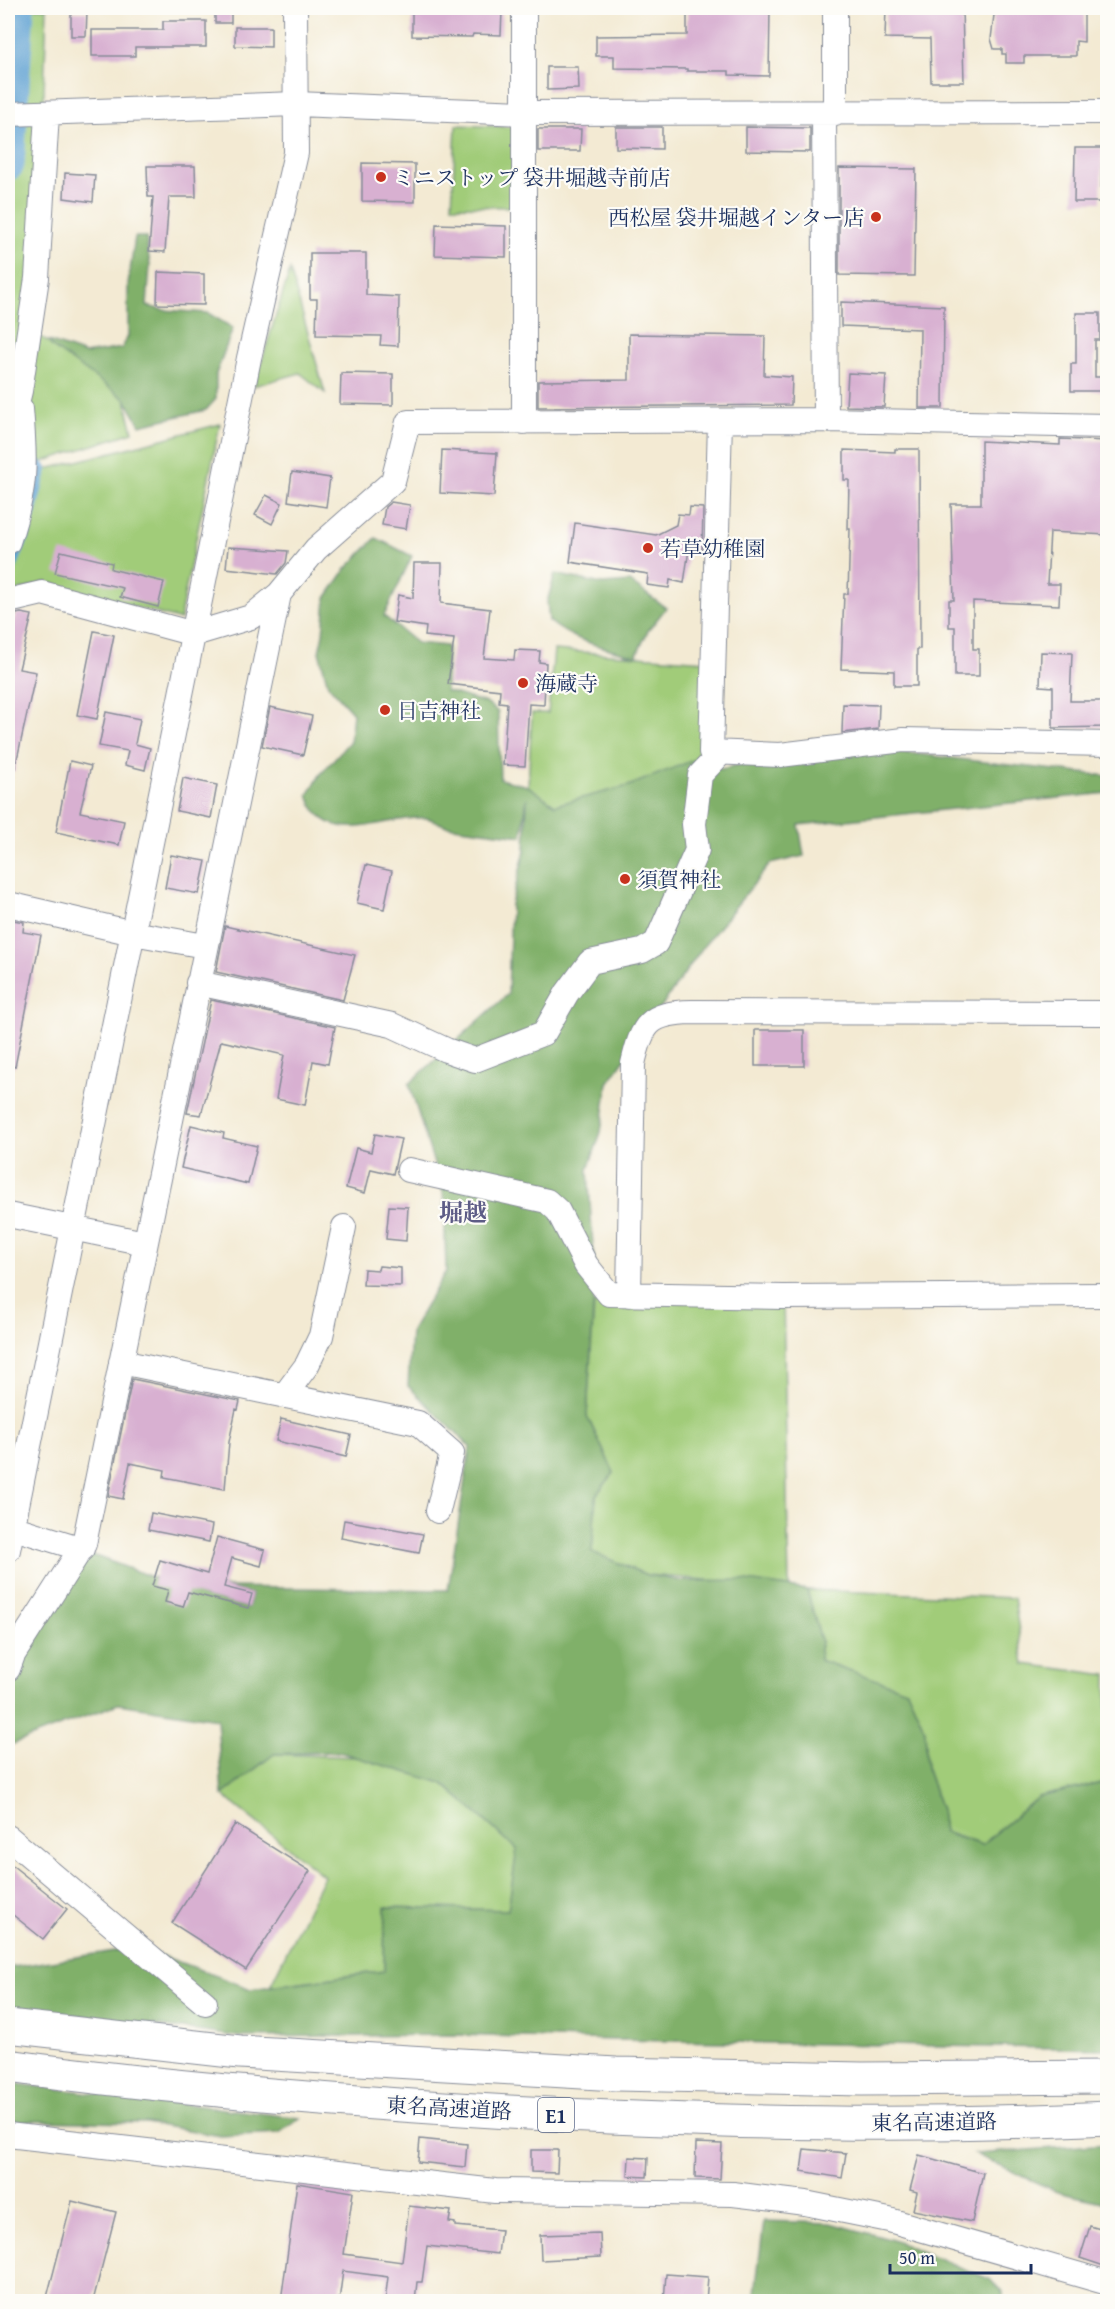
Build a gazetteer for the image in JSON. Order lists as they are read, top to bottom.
{
  "streets": {
    "highway": ["東名高速道路", "E1"]
  },
  "districts": ["堀越"],
  "places": [
    "ミニストップ 袋井堀越寺前店",
    "西松屋 袋井堀越インター店",
    "若草幼稚園",
    "海蔵寺",
    "日吉神社",
    "須賀神社"
  ],
  "scale_bar": "50 m"
}
